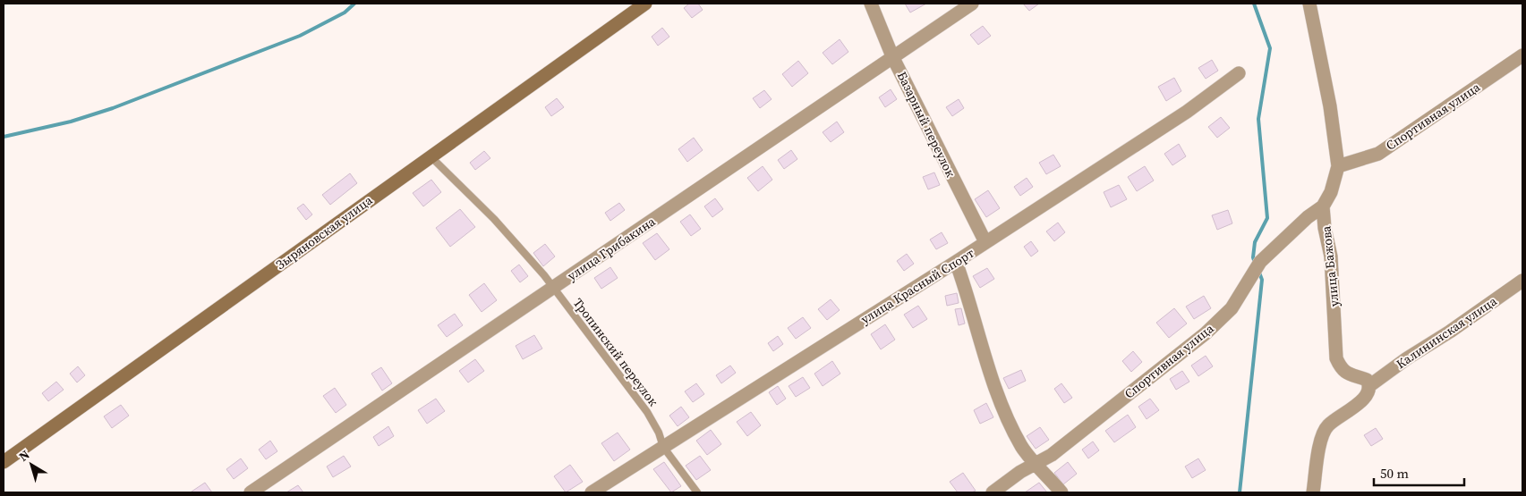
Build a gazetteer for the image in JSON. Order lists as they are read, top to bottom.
{
  "streets": {
    "street": [
      "Спортивная улица",
      "Базарный переулок",
      "Зыряновская улица",
      "улица Грибакина",
      "улица Бажова",
      "улица Красный Спорт",
      "Калининская улица"
    ],
    "lane": ["Тропинский переулок"]
  },
  "crossings": [
    ["Спортивная улица", "улица Бажова"],
    ["Базарный переулок", "улица Грибакина"],
    ["Базарный переулок", "улица Красный Спорт"],
    ["Зыряновская улица", "Тропинский переулок"],
    ["улица Грибакина", "Тропинский переулок"],
    ["улица Бажова", "Калининская улица"],
    ["улица Красный Спорт", "Тропинский переулок"]
  ],
  "scale_bar": "50 m",
  "north": "top left"
}
